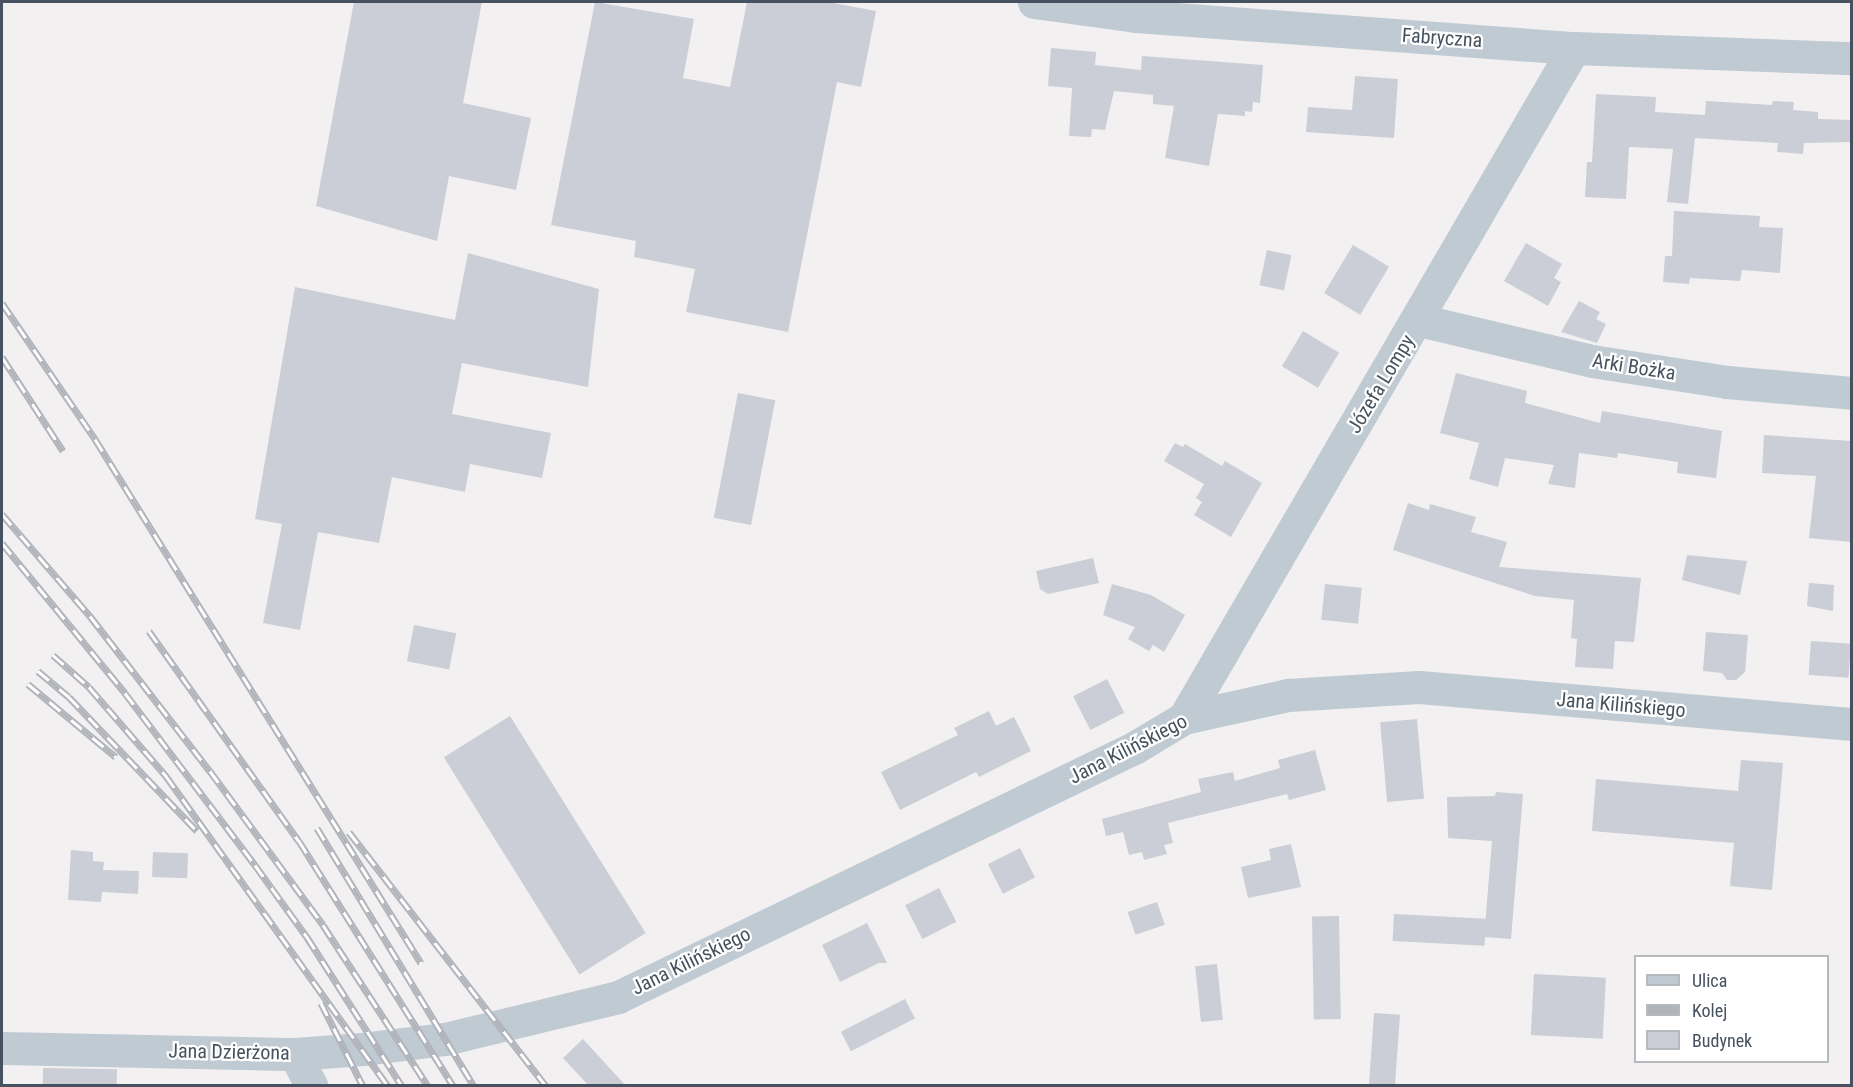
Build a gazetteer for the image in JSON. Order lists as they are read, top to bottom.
{
  "streets": {
    "street": [
      "Fabryczna",
      "Arki Bożka",
      "Józefa Lompy",
      "Jana Kilińskiego",
      "Jana Dzierżona"
    ]
  },
  "crossings": [
    ["Fabryczna", "Józefa Lompy"],
    ["Arki Bożka", "Józefa Lompy"],
    ["Józefa Lompy", "Jana Kilińskiego"],
    ["Jana Kilińskiego", "Jana Dzierżona"]
  ],
  "legend": ["Ulica", "Kolej", "Budynek"]
}
